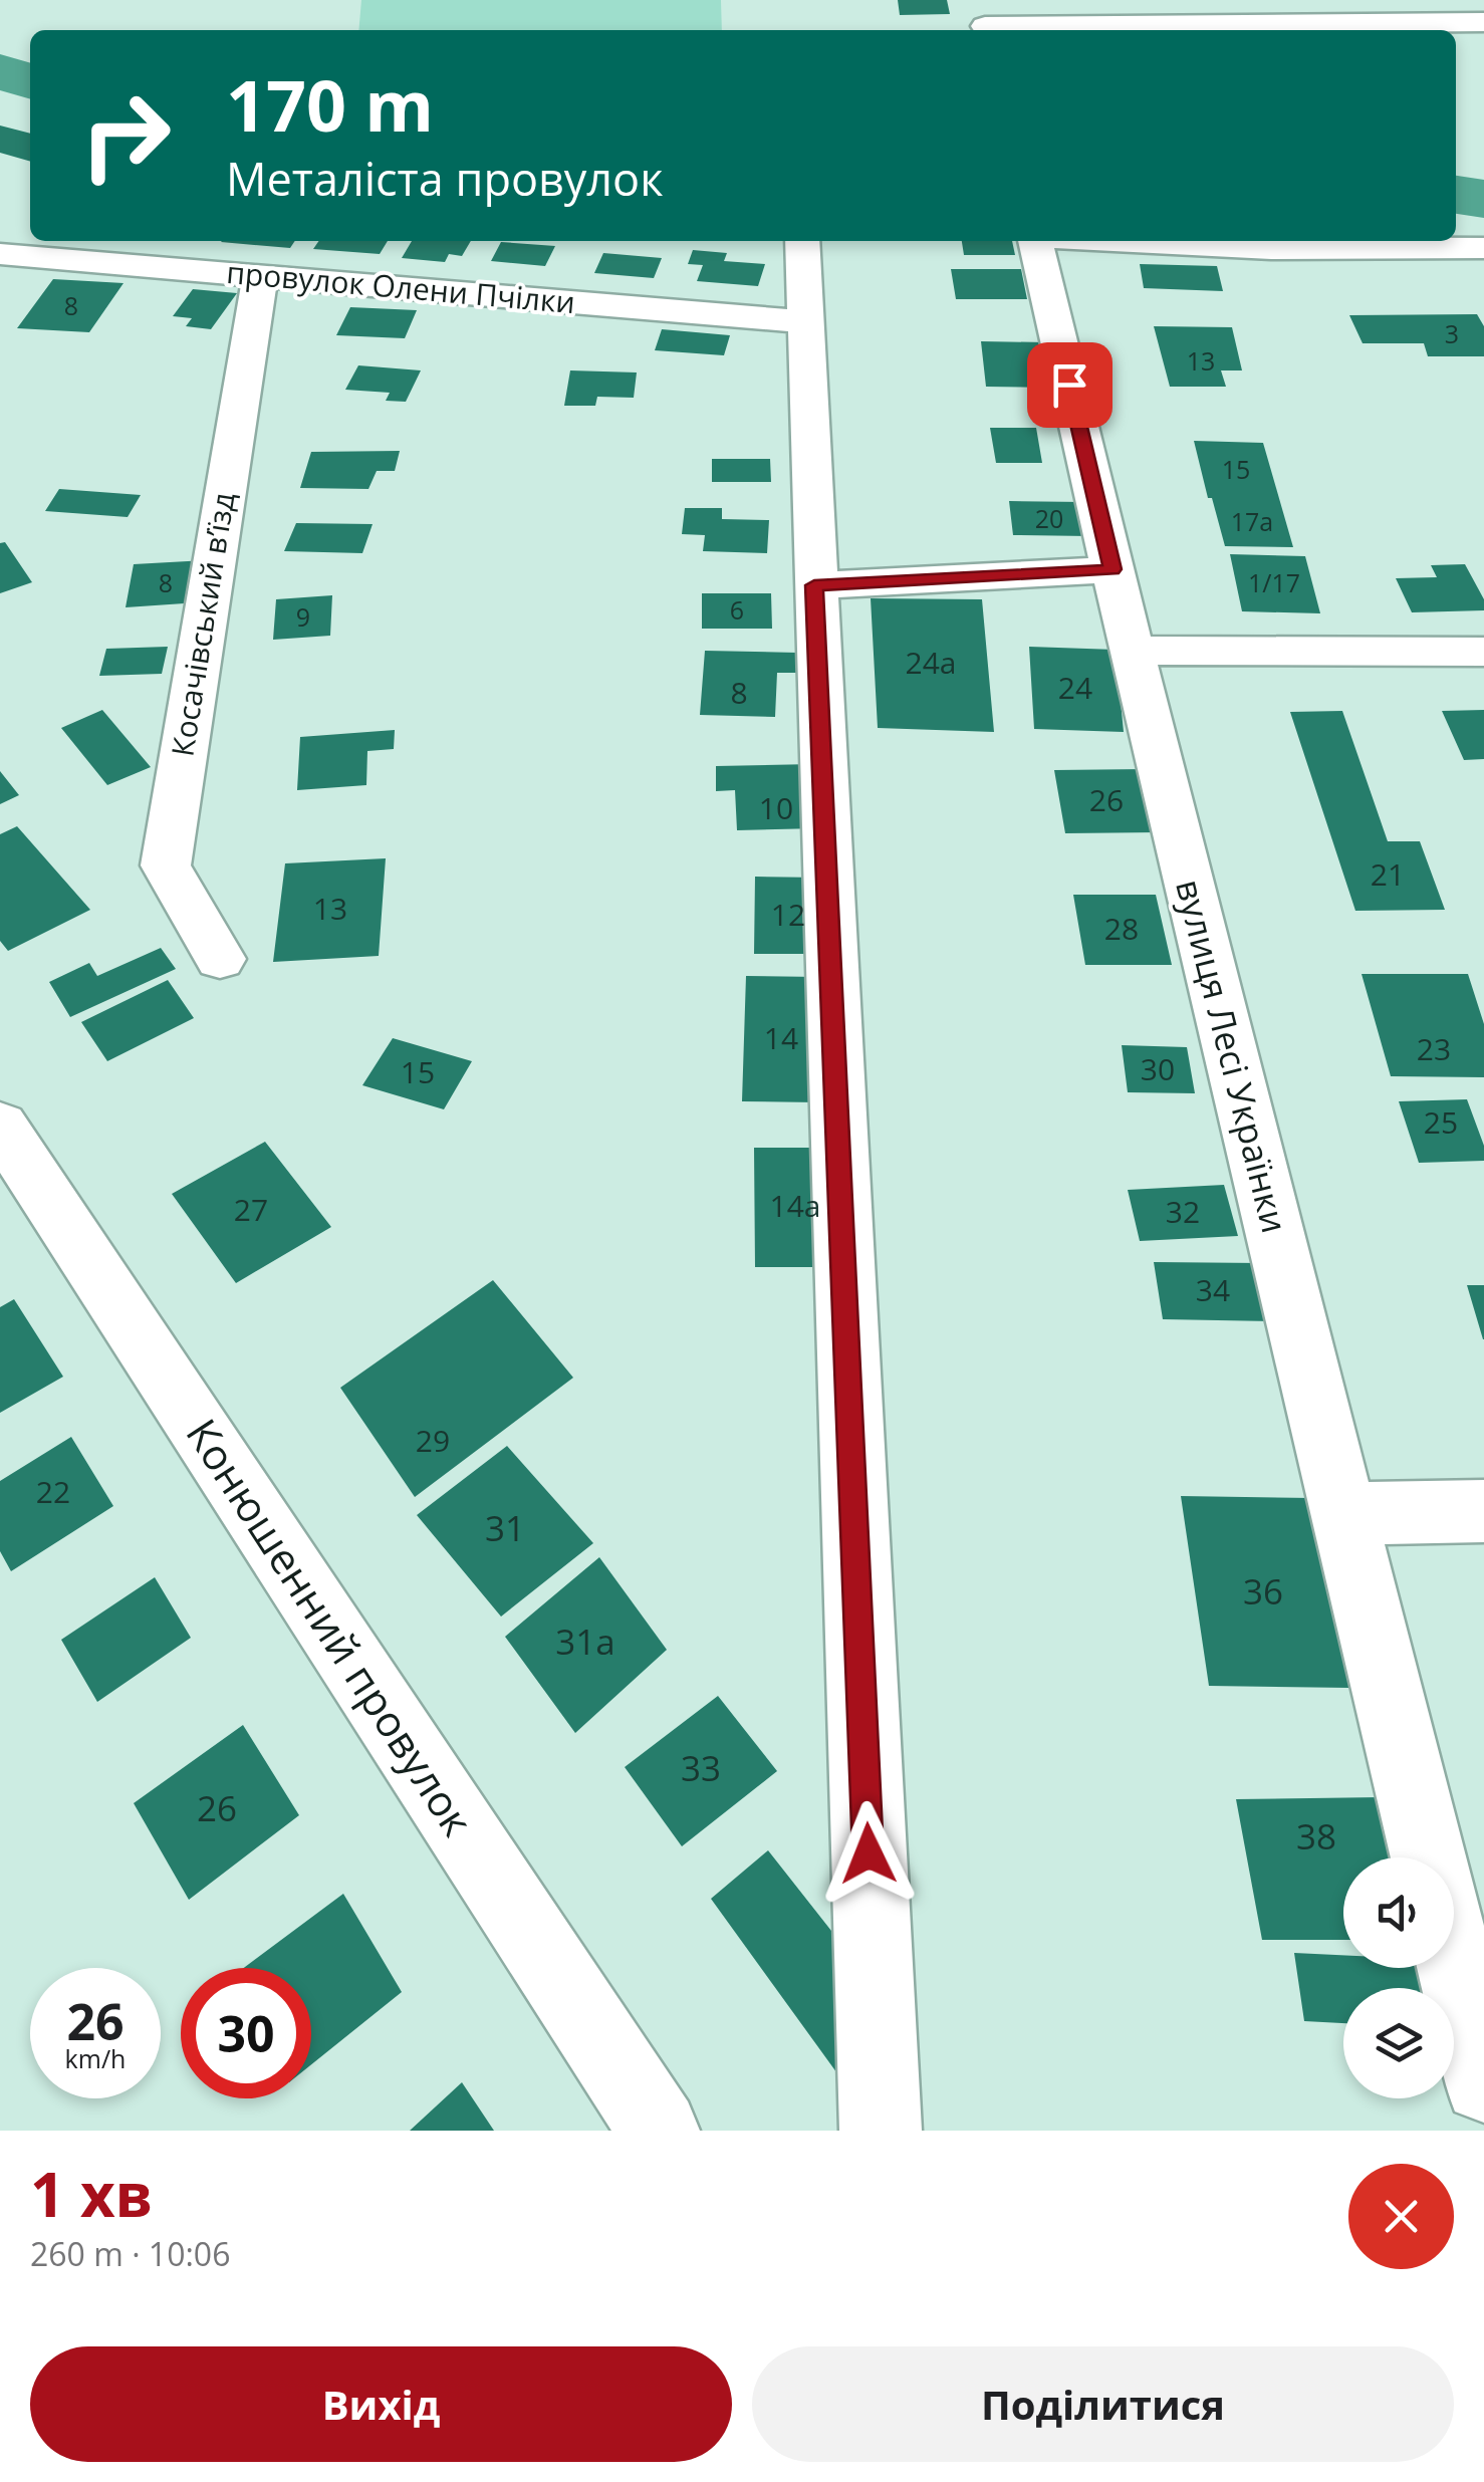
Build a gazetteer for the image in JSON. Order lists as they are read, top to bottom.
{
  "streets": {
    "street": [
      "провулок Олени Пчілки",
      "Косачівський в’їзд",
      "вулиця Лесі Українки",
      "Конюшенний провулок"
    ]
  },
  "crossings": [
    ["провулок Олени Пчілки", "Косачівський в’їзд"]
  ],
  "house_numbers": [
    "8",
    "3",
    "13",
    "15",
    "20",
    "17а",
    "8",
    "1/17",
    "6",
    "9",
    "24а",
    "24",
    "8",
    "26",
    "10",
    "21",
    "13",
    "12",
    "28",
    "14",
    "23",
    "30",
    "15",
    "25",
    "14а",
    "27",
    "32",
    "34",
    "29",
    "22",
    "31",
    "36",
    "31а",
    "33",
    "26",
    "38"
  ],
  "page": {
    "turn": ["170 m", "Металіста провулок"],
    "speed": "26 km/h",
    "limit": "30",
    "heading": ["1 хв", "260 m · 10:06"],
    "buttons": ["Вихід", "Поділитися"]
  }
}
